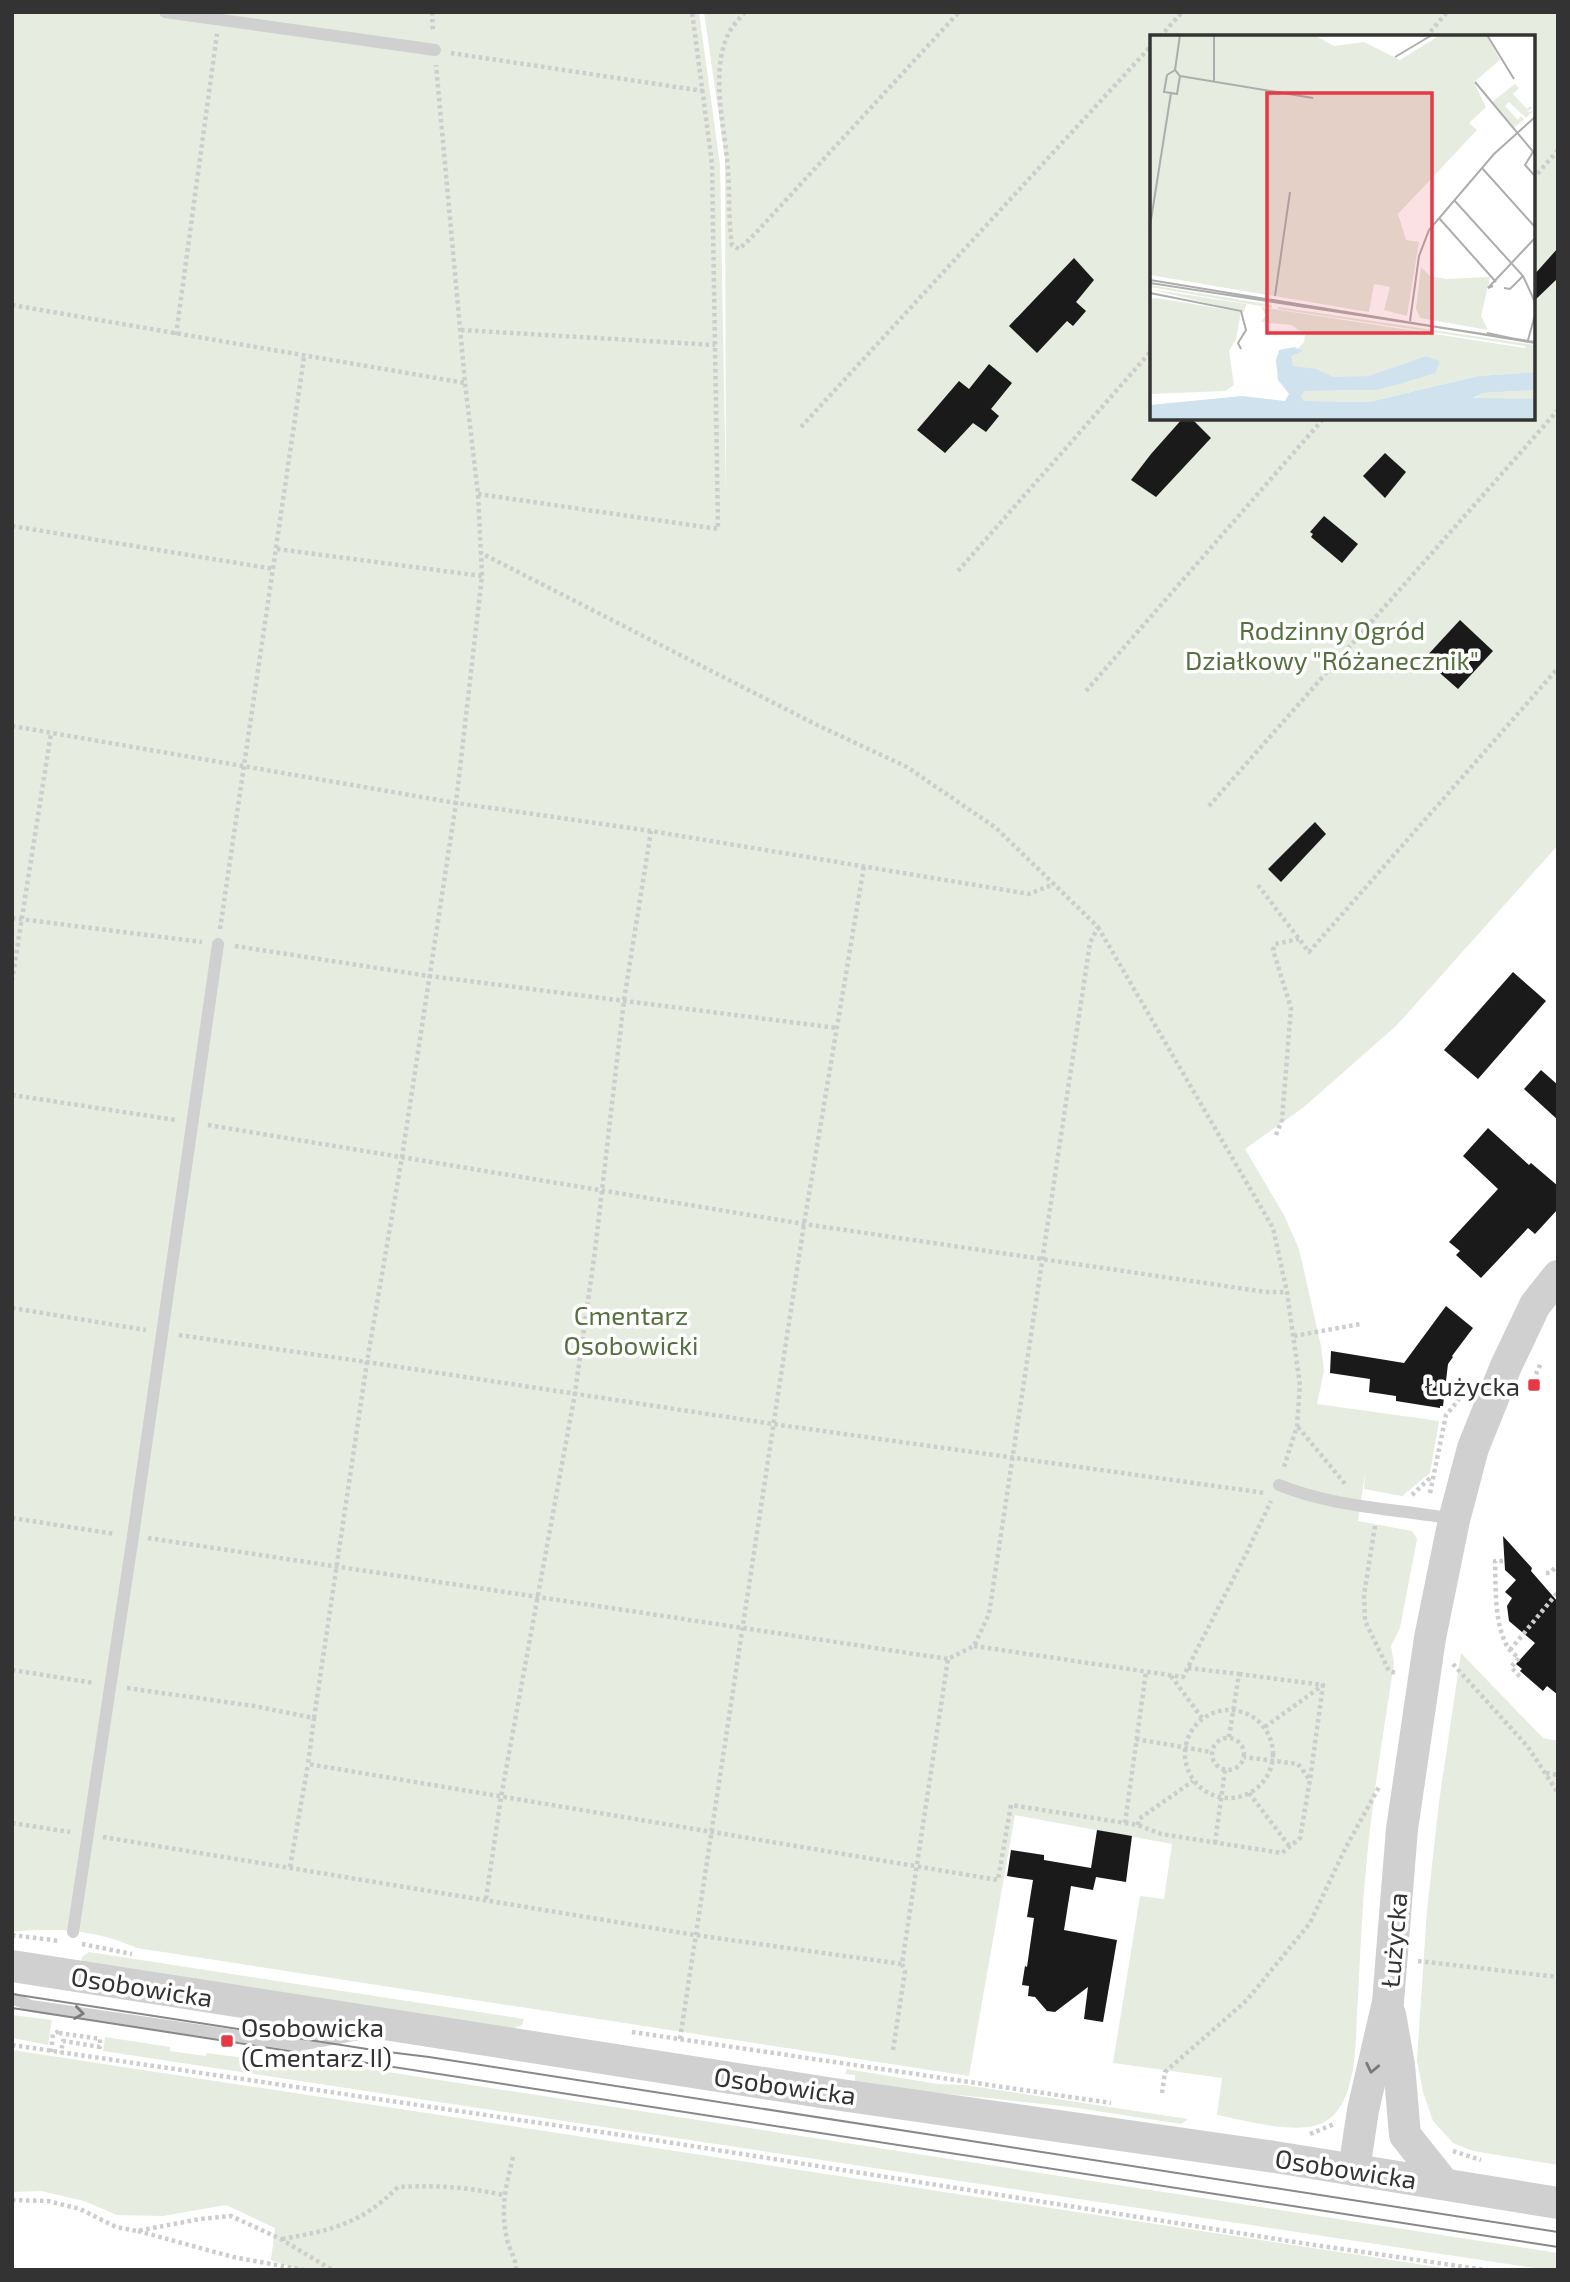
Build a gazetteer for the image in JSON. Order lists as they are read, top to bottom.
{
  "streets": {
    "street": ["Łużycka", "Osobowicka"]
  },
  "crossings": [
    ["Łużycka", "Osobowicka"]
  ],
  "parks": ["Rodzinny Ogród Działkowy \"Różanecznik\"", "Cmentarz Osobowicki"],
  "places": {
    "transit": ["Łużycka", "Osobowicka (Cmentarz II)"]
  }
}
